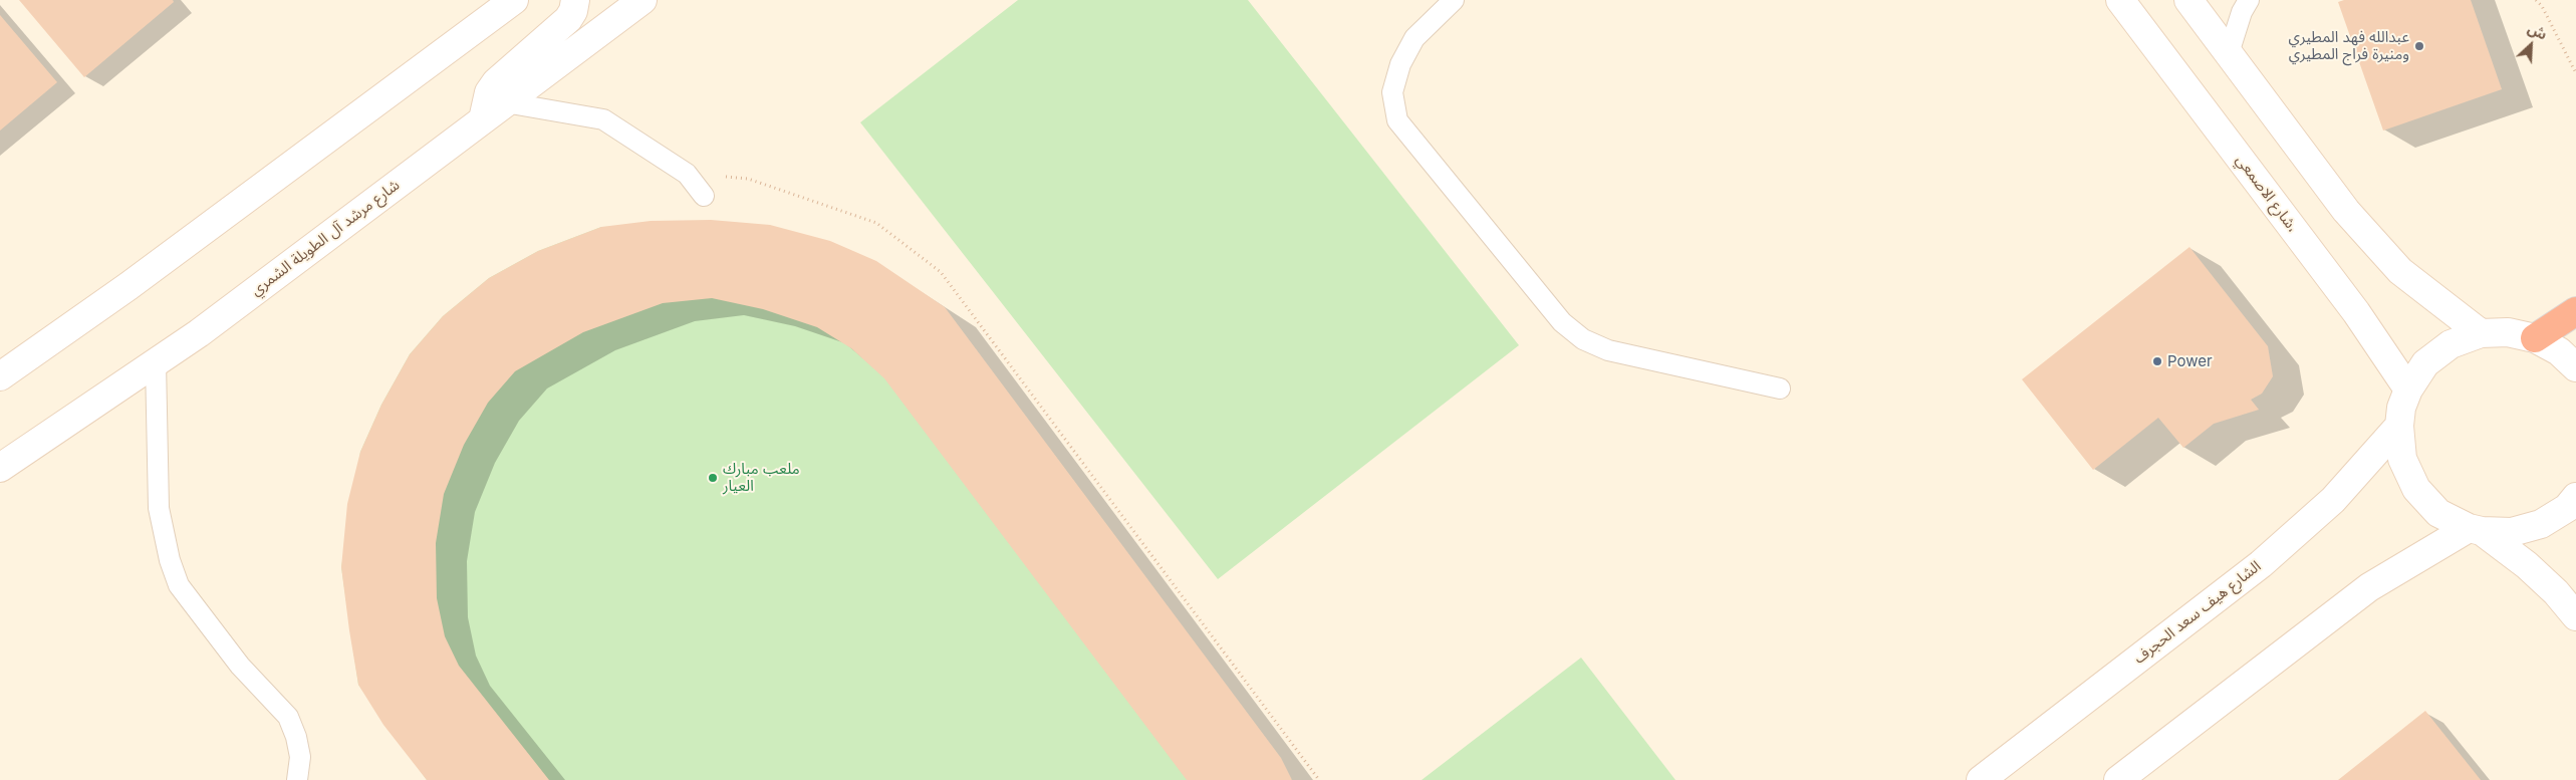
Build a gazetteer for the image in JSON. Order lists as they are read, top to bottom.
{
  "streets": {
    "street": ["شارع الاصمعي،", "شارع مرشد آل الطويلة الشمري", "الشارع هيف سعد الحجرف"]
  },
  "places": ["عبدالله فهد المطيري ومنيرة فراج المطيري", "Power", "ملعب مبارك العيار"],
  "north": "top right"
}
